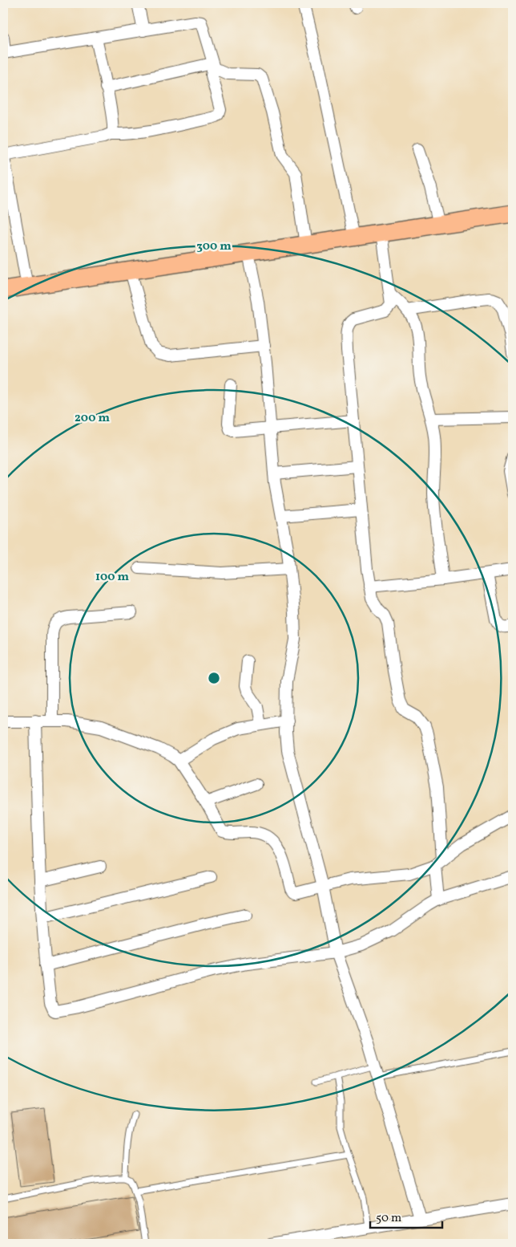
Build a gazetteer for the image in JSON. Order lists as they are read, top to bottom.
{
  "scale_bar": "50 m",
  "rings": ["300 m", "200 m", "100 m"]
}
